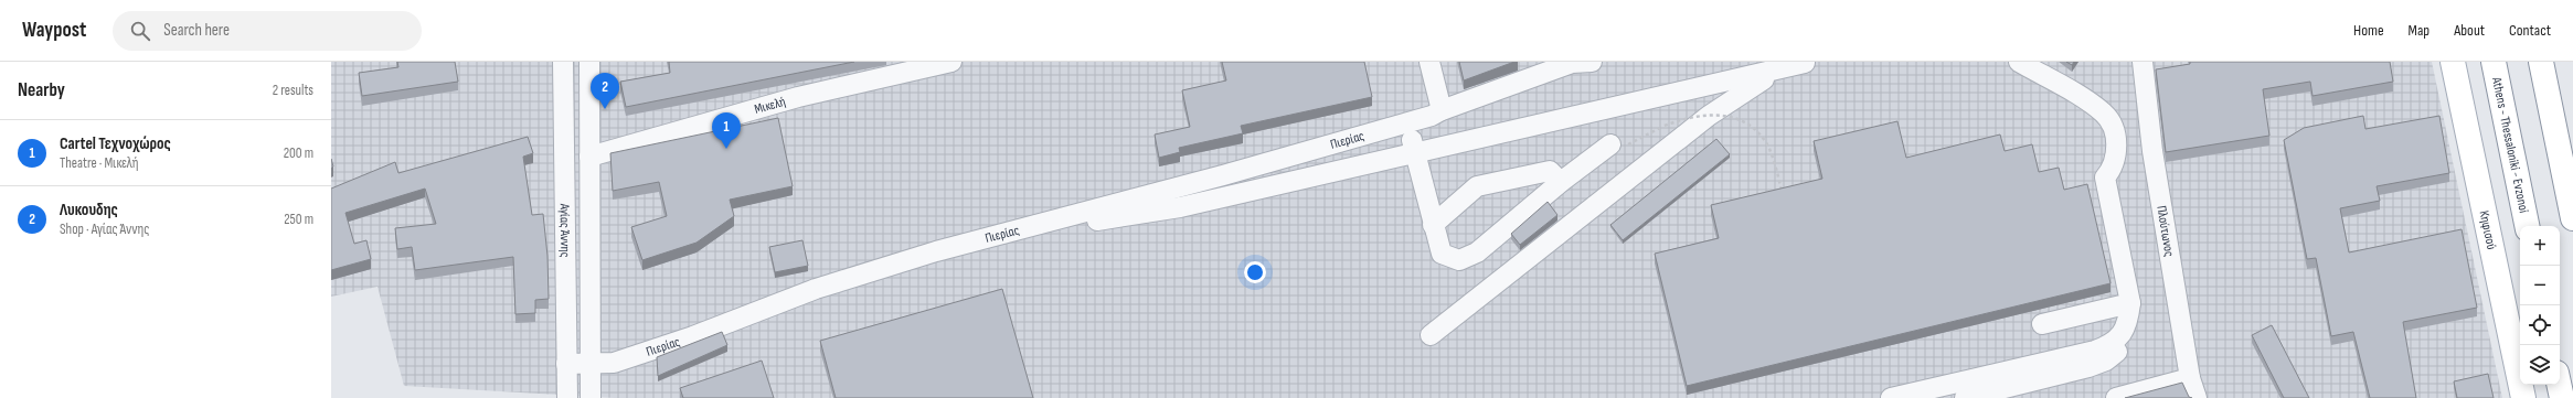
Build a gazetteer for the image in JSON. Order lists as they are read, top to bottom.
{
  "streets": {
    "main road": ["Athens - Thessaloniki - Evzonoi", "Κηφισού"],
    "street": [
      "Μικελή",
      "Πιερίας",
      "Αγίας Άννης",
      "Πλούτωνος"
    ]
  },
  "crossings": [
    ["Μικελή", "Αγίας Άννης"],
    ["Πιερίας", "Αγίας Άννης"]
  ],
  "page": {
    "header": "Waypost",
    "search": "Search here",
    "nav": [
      "Home",
      "Map",
      "About",
      "Contact"
    ],
    "heading": ["Nearby", "2 results"],
    "pins": ["2", "1"],
    "list": [
      {
        "mark": "1",
        "name": "Cartel Τεχνοχώρος",
        "note": "Theatre · Μικελή",
        "value": "200 m"
      },
      {
        "mark": "2",
        "name": "Λυκουδης",
        "note": "Shop · Αγίας Άννης",
        "value": "250 m"
      }
    ],
    "map_buttons": ["+", "−"]
  }
}
